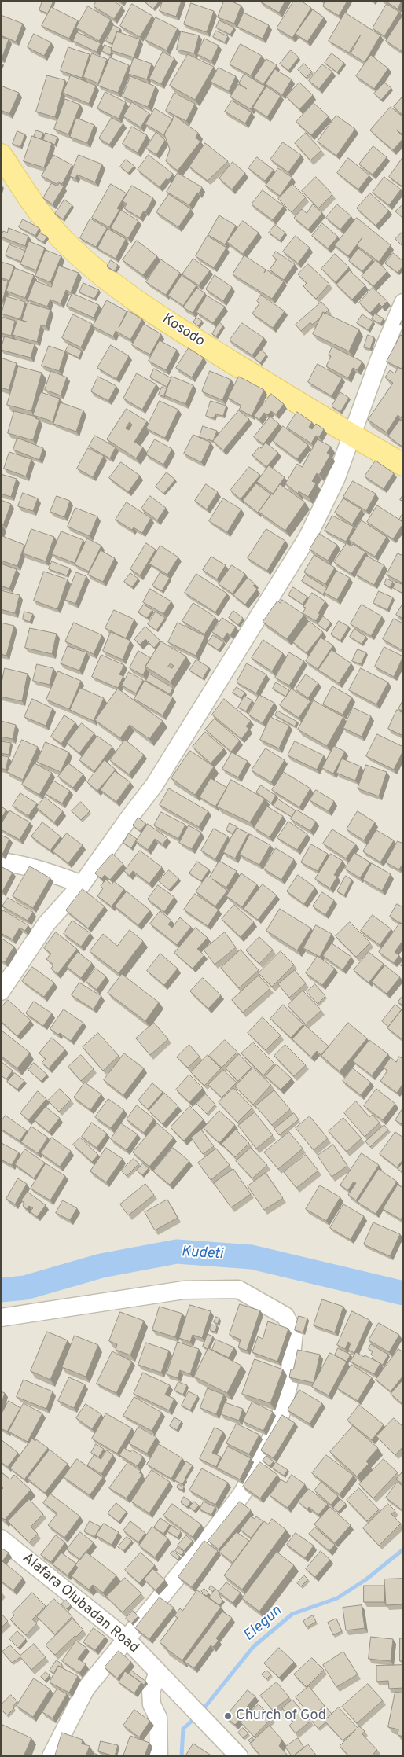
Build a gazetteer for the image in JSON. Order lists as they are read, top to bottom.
{
  "streets": {
    "main road": ["Kosodo"],
    "street": ["Alafara Olubadan Road"]
  },
  "water": ["Kudeti", "Elegun"],
  "places": ["Church of God"]
}
